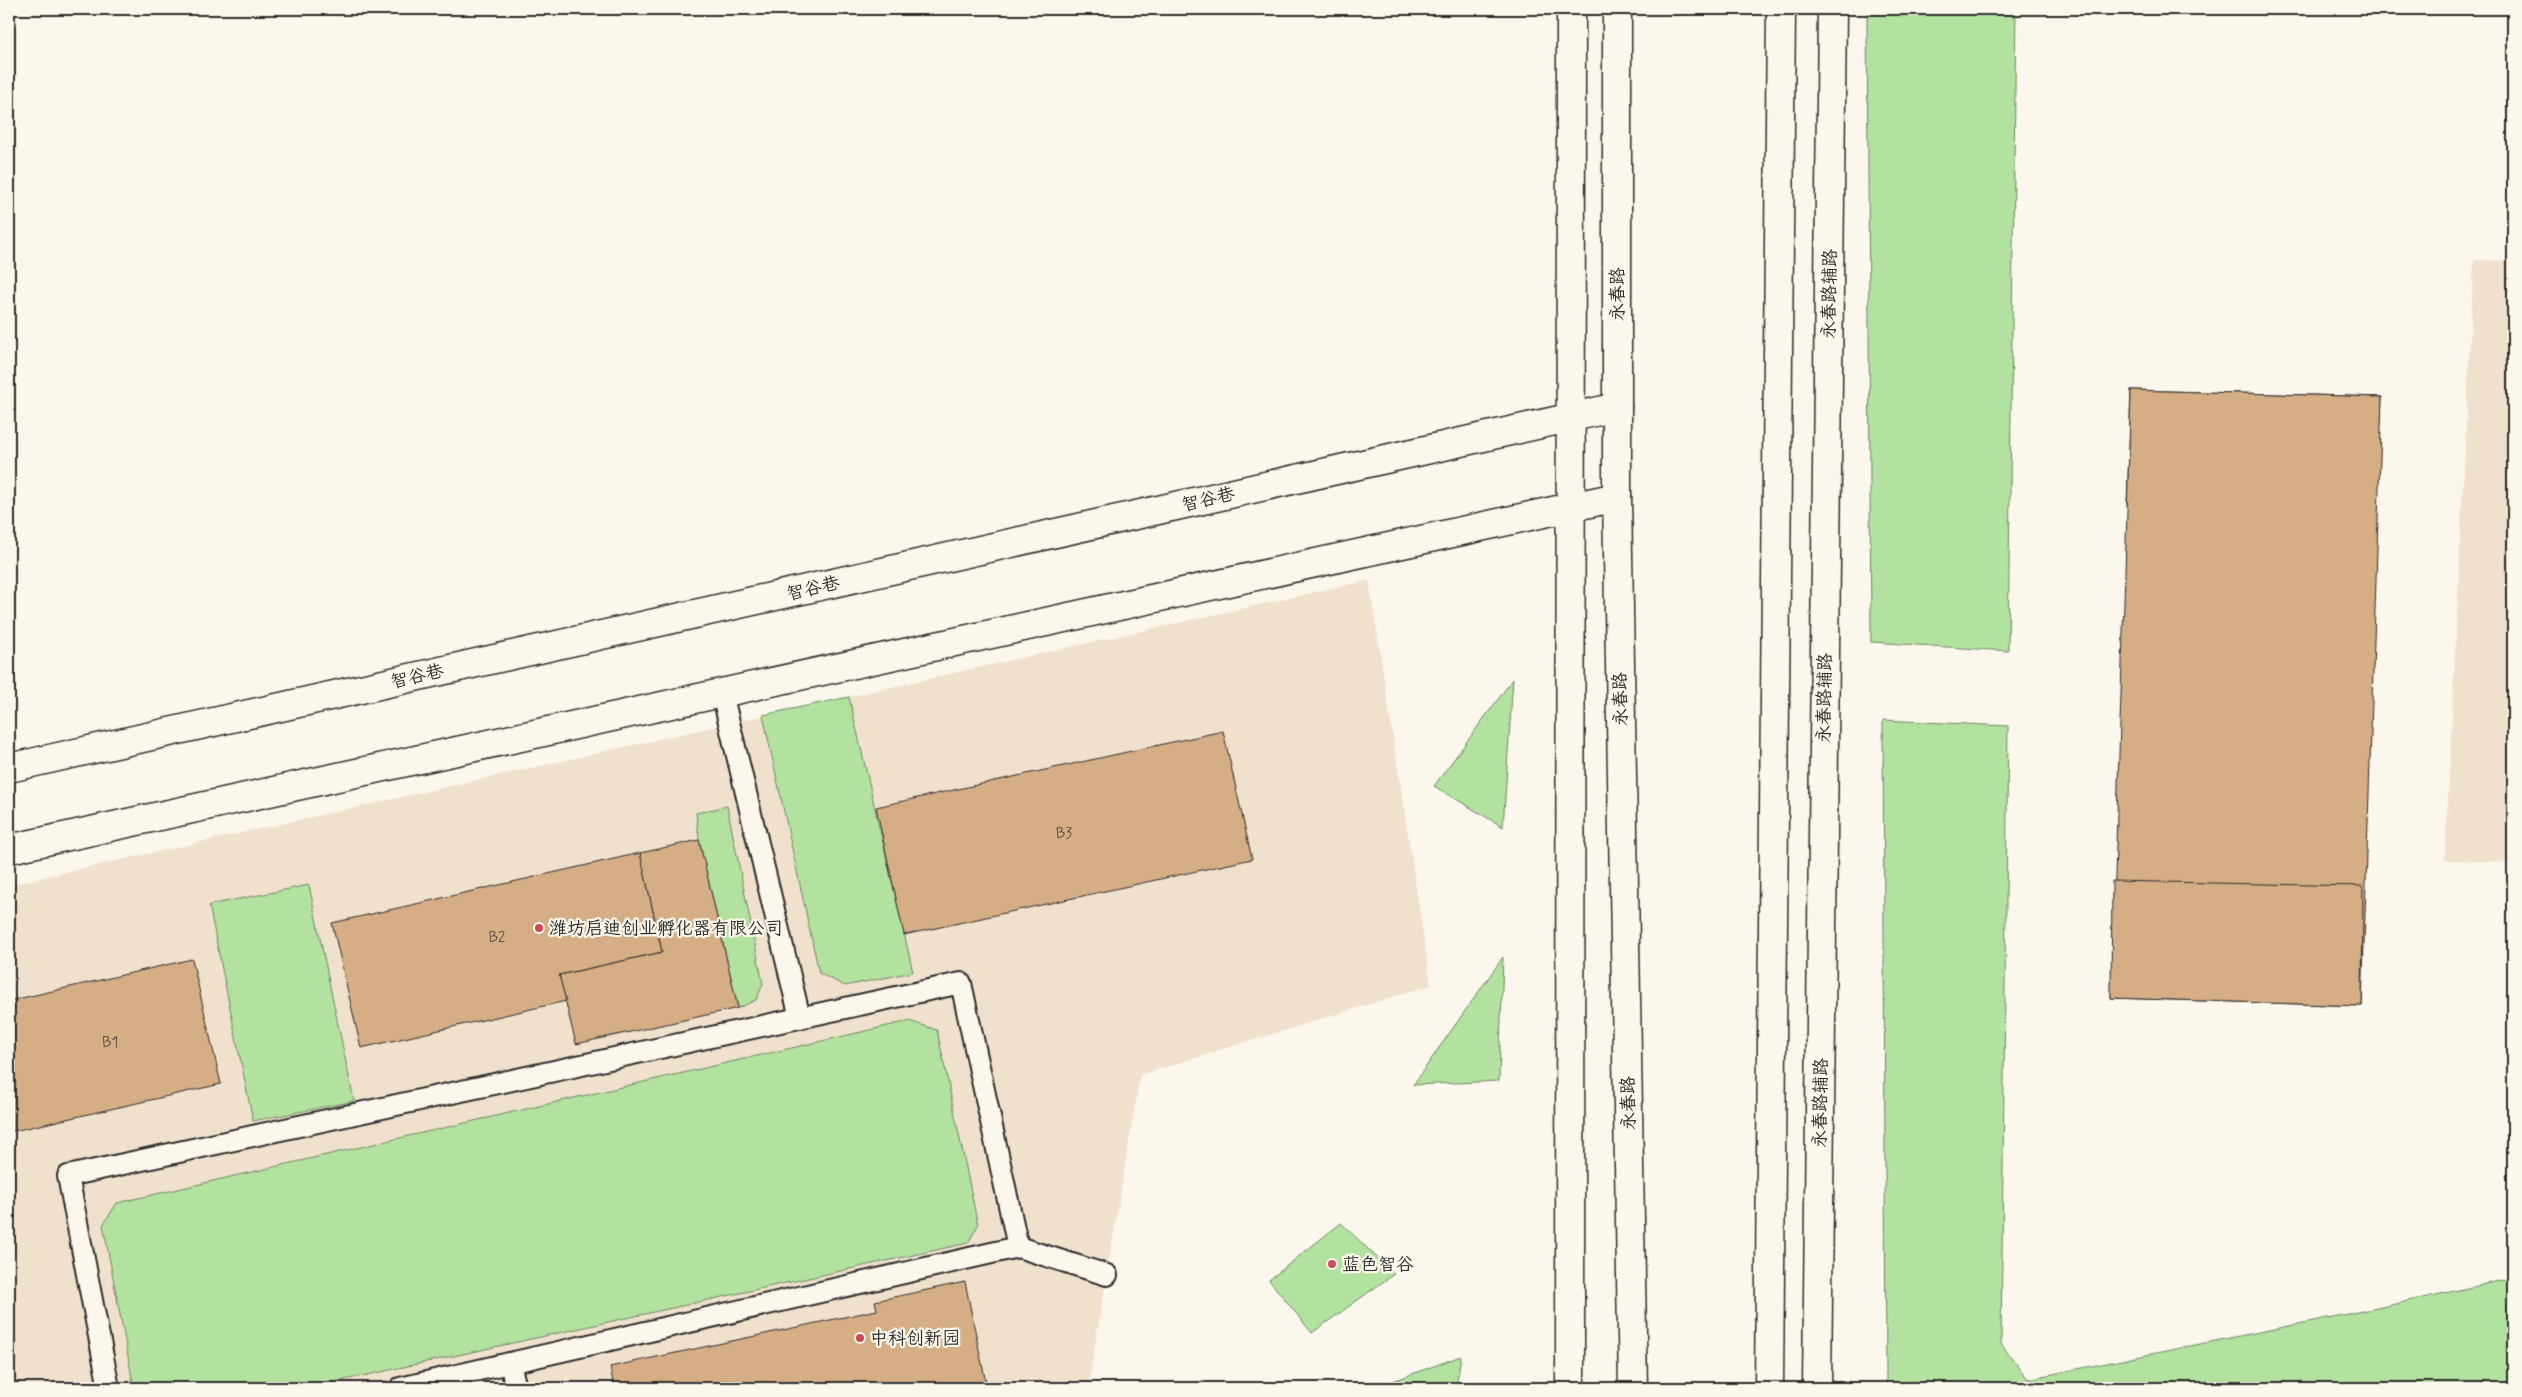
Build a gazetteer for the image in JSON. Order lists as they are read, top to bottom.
{
  "streets": {
    "street": ["永春路", "永春路辅路", "智谷巷"]
  },
  "crossings": [
    ["永春路", "智谷巷"]
  ],
  "places": ["潍坊启迪创业孵化器有限公司", "蓝色智谷", "中科创新园"],
  "house_numbers": ["B3", "B2", "B1"]
}
